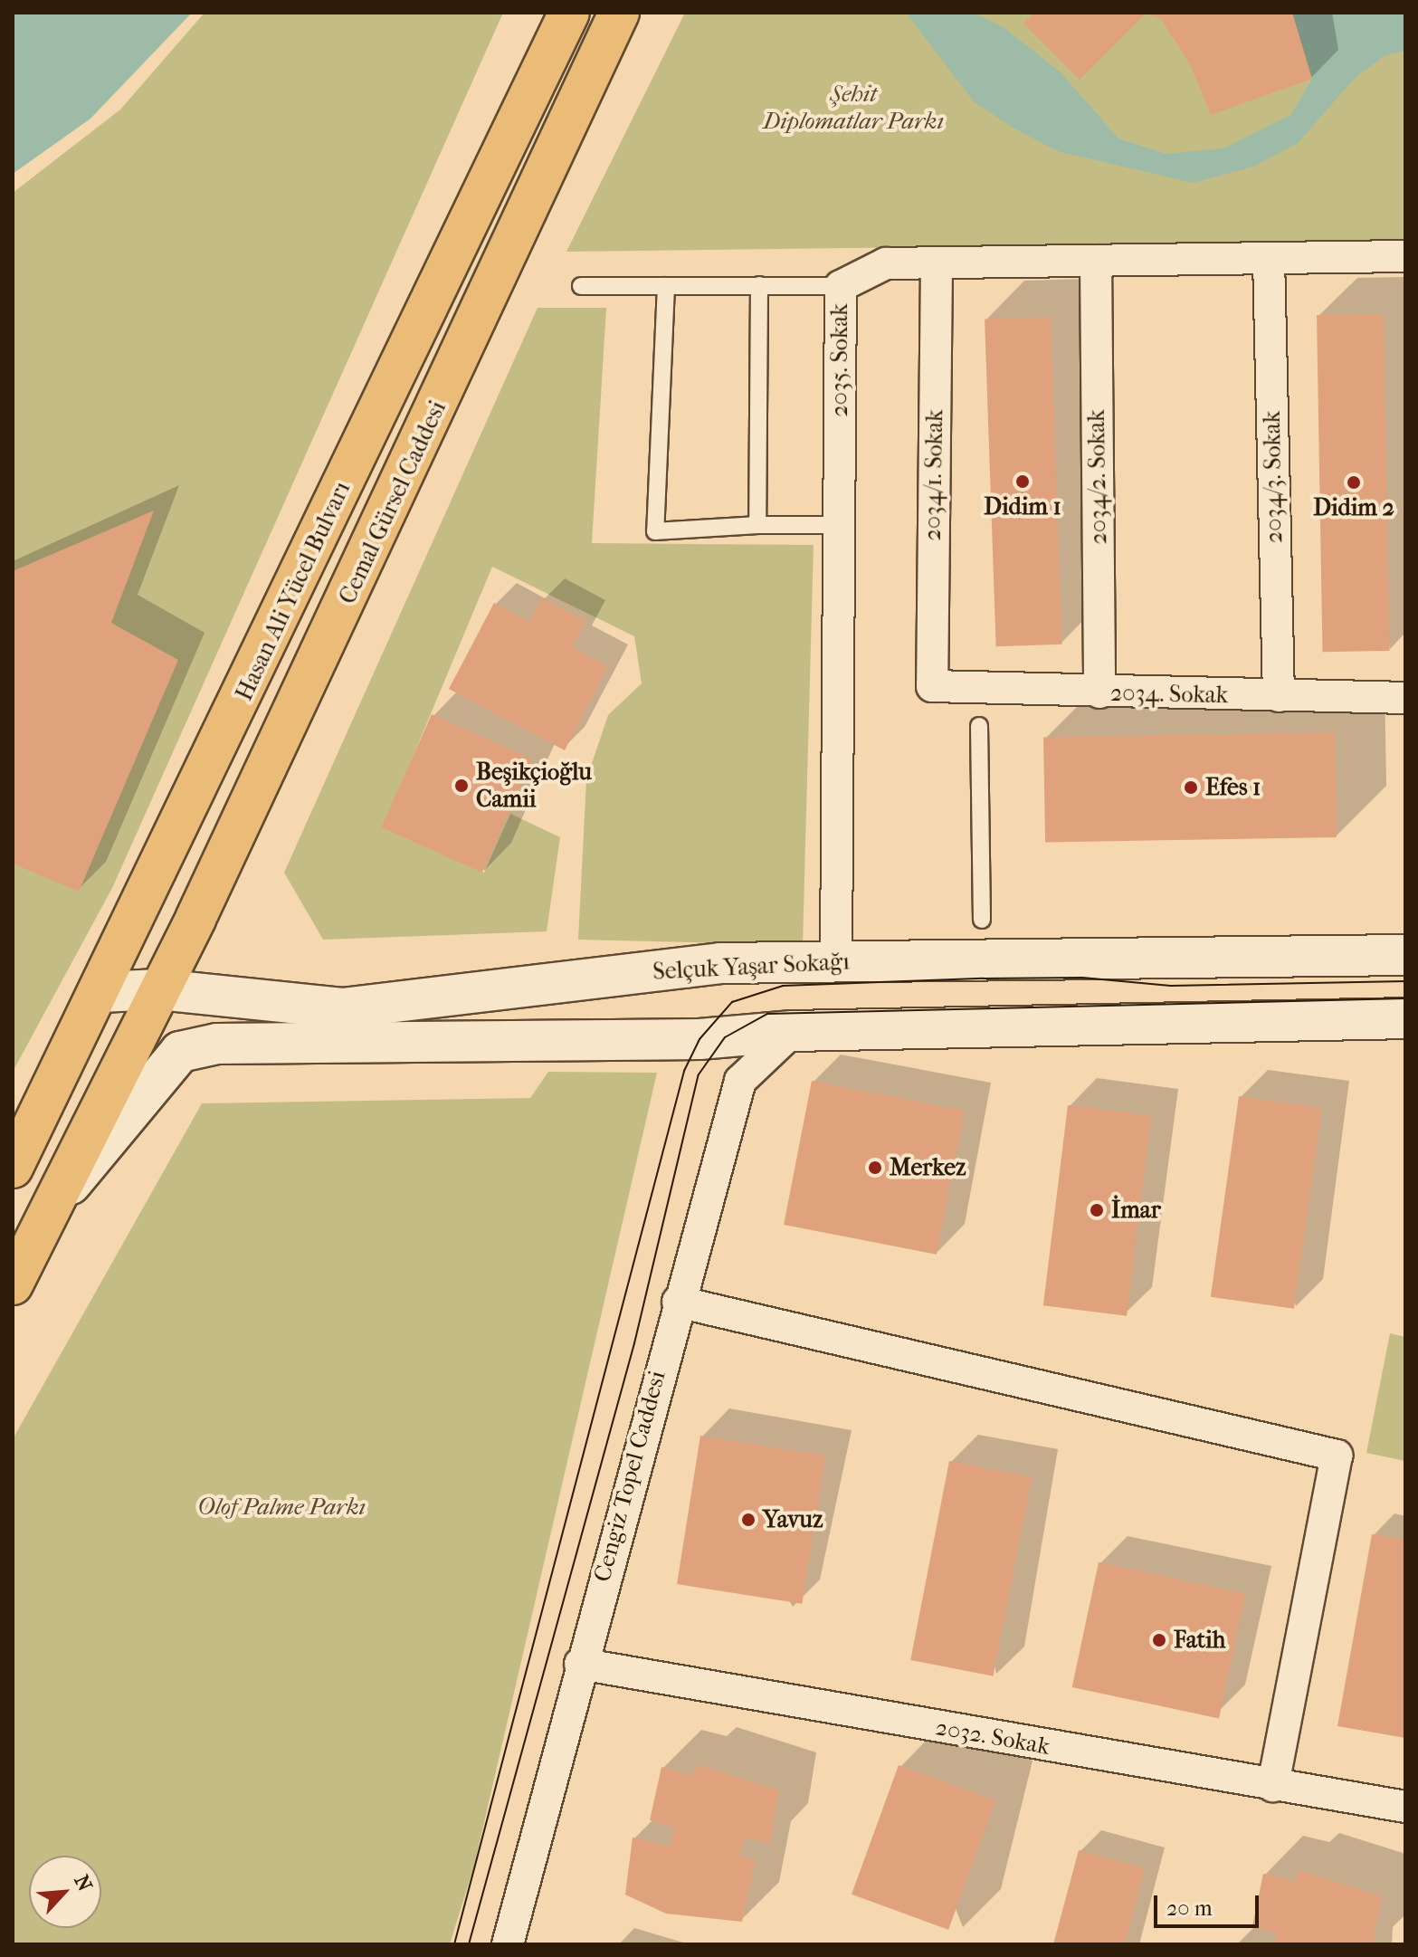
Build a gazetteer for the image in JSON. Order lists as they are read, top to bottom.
{
  "streets": {
    "main road": ["Cemal Gürsel Caddesi", "Hasan Ali Yücel Bulvarı", "Selçuk Yaşar Sokağı"],
    "street": [
      "2035. Sokak",
      "2034/1. Sokak",
      "2034/2. Sokak",
      "2034/3. Sokak",
      "2034. Sokak",
      "Cengiz Topel Caddesi",
      "2032. Sokak"
    ]
  },
  "crossings": [
    ["2035. Sokak", "2034/1. Sokak"],
    ["2035. Sokak", "2034/2. Sokak"],
    ["2035. Sokak", "2034/3. Sokak"],
    ["2035. Sokak", "Selçuk Yaşar Sokağı"],
    ["2034/1. Sokak", "2034. Sokak"],
    ["2034/2. Sokak", "2034. Sokak"],
    ["2034/3. Sokak", "2034. Sokak"],
    ["Cemal Gürsel Caddesi", "Selçuk Yaşar Sokağı"],
    ["Hasan Ali Yücel Bulvarı", "Selçuk Yaşar Sokağı"],
    ["Cengiz Topel Caddesi", "2032. Sokak"]
  ],
  "parks": ["Şehit Diplomatlar Parkı", "Olof Palme Parkı"],
  "places": [
    "Didim 1",
    "Didim 2",
    "Beşikçioğlu Camii",
    "Efes 1",
    "Merkez",
    "İmar",
    "Yavuz",
    "Fatih"
  ],
  "scale_bar": "20 m",
  "north": "top right"
}
